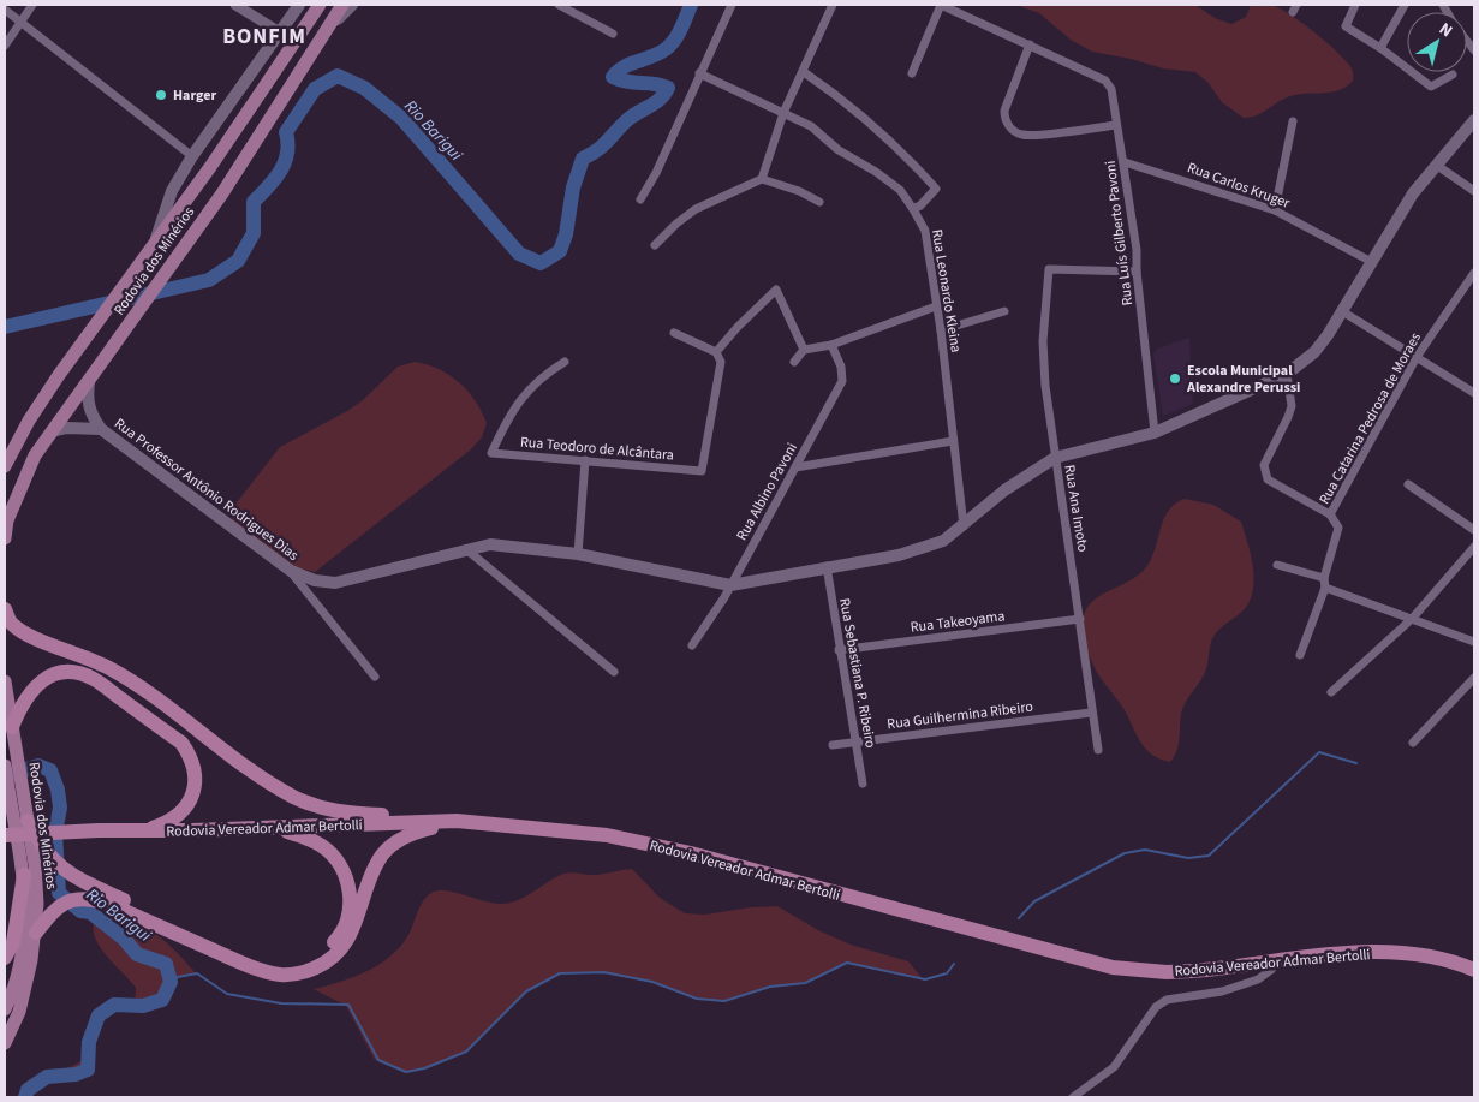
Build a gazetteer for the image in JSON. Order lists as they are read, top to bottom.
{
  "streets": {
    "highway": ["Rodovia Vereador Admar Bertolli"],
    "main road": ["Rodovia dos Minérios", "Rua Professor Antônio Rodrigues Dias"],
    "street": [
      "Rua Carlos Kruger",
      "Rua Luís Gilberto Pavoni",
      "Rua Leonardo Kleina",
      "Rua Catarina Pedrosa de Moraes",
      "Rua Teodoro de Alcântara",
      "Rua Albino Pavoni",
      "Rua Ana Imoto",
      "Rua Takeoyama",
      "Rua Sebastiana P. Ribeiro",
      "Rua Guilhermina Ribeiro"
    ]
  },
  "crossings": [
    ["Rua Carlos Kruger", "Rua Luís Gilberto Pavoni"],
    ["Rua Carlos Kruger", "Rua Professor Antônio Rodrigues Dias"],
    ["Rua Luís Gilberto Pavoni", "Rua Professor Antônio Rodrigues Dias"],
    ["Rua Luís Gilberto Pavoni", "Rua Ana Imoto"],
    ["Rodovia dos Minérios", "Rua Professor Antônio Rodrigues Dias"],
    ["Rua Leonardo Kleina", "Rua Professor Antônio Rodrigues Dias"],
    ["Rua Professor Antônio Rodrigues Dias", "Rua Albino Pavoni"],
    ["Rua Professor Antônio Rodrigues Dias", "Rua Ana Imoto"],
    ["Rua Professor Antônio Rodrigues Dias", "Rua Sebastiana P. Ribeiro"],
    ["Rua Ana Imoto", "Rua Takeoyama"],
    ["Rua Ana Imoto", "Rua Guilhermina Ribeiro"],
    ["Rua Takeoyama", "Rua Sebastiana P. Ribeiro"],
    ["Rua Sebastiana P. Ribeiro", "Rua Guilhermina Ribeiro"]
  ],
  "districts": ["BONFIM"],
  "water": ["Rio Barigui"],
  "places": ["Harger", "Escola Municipal Alexandre Perussi"],
  "north": "top right"
}
